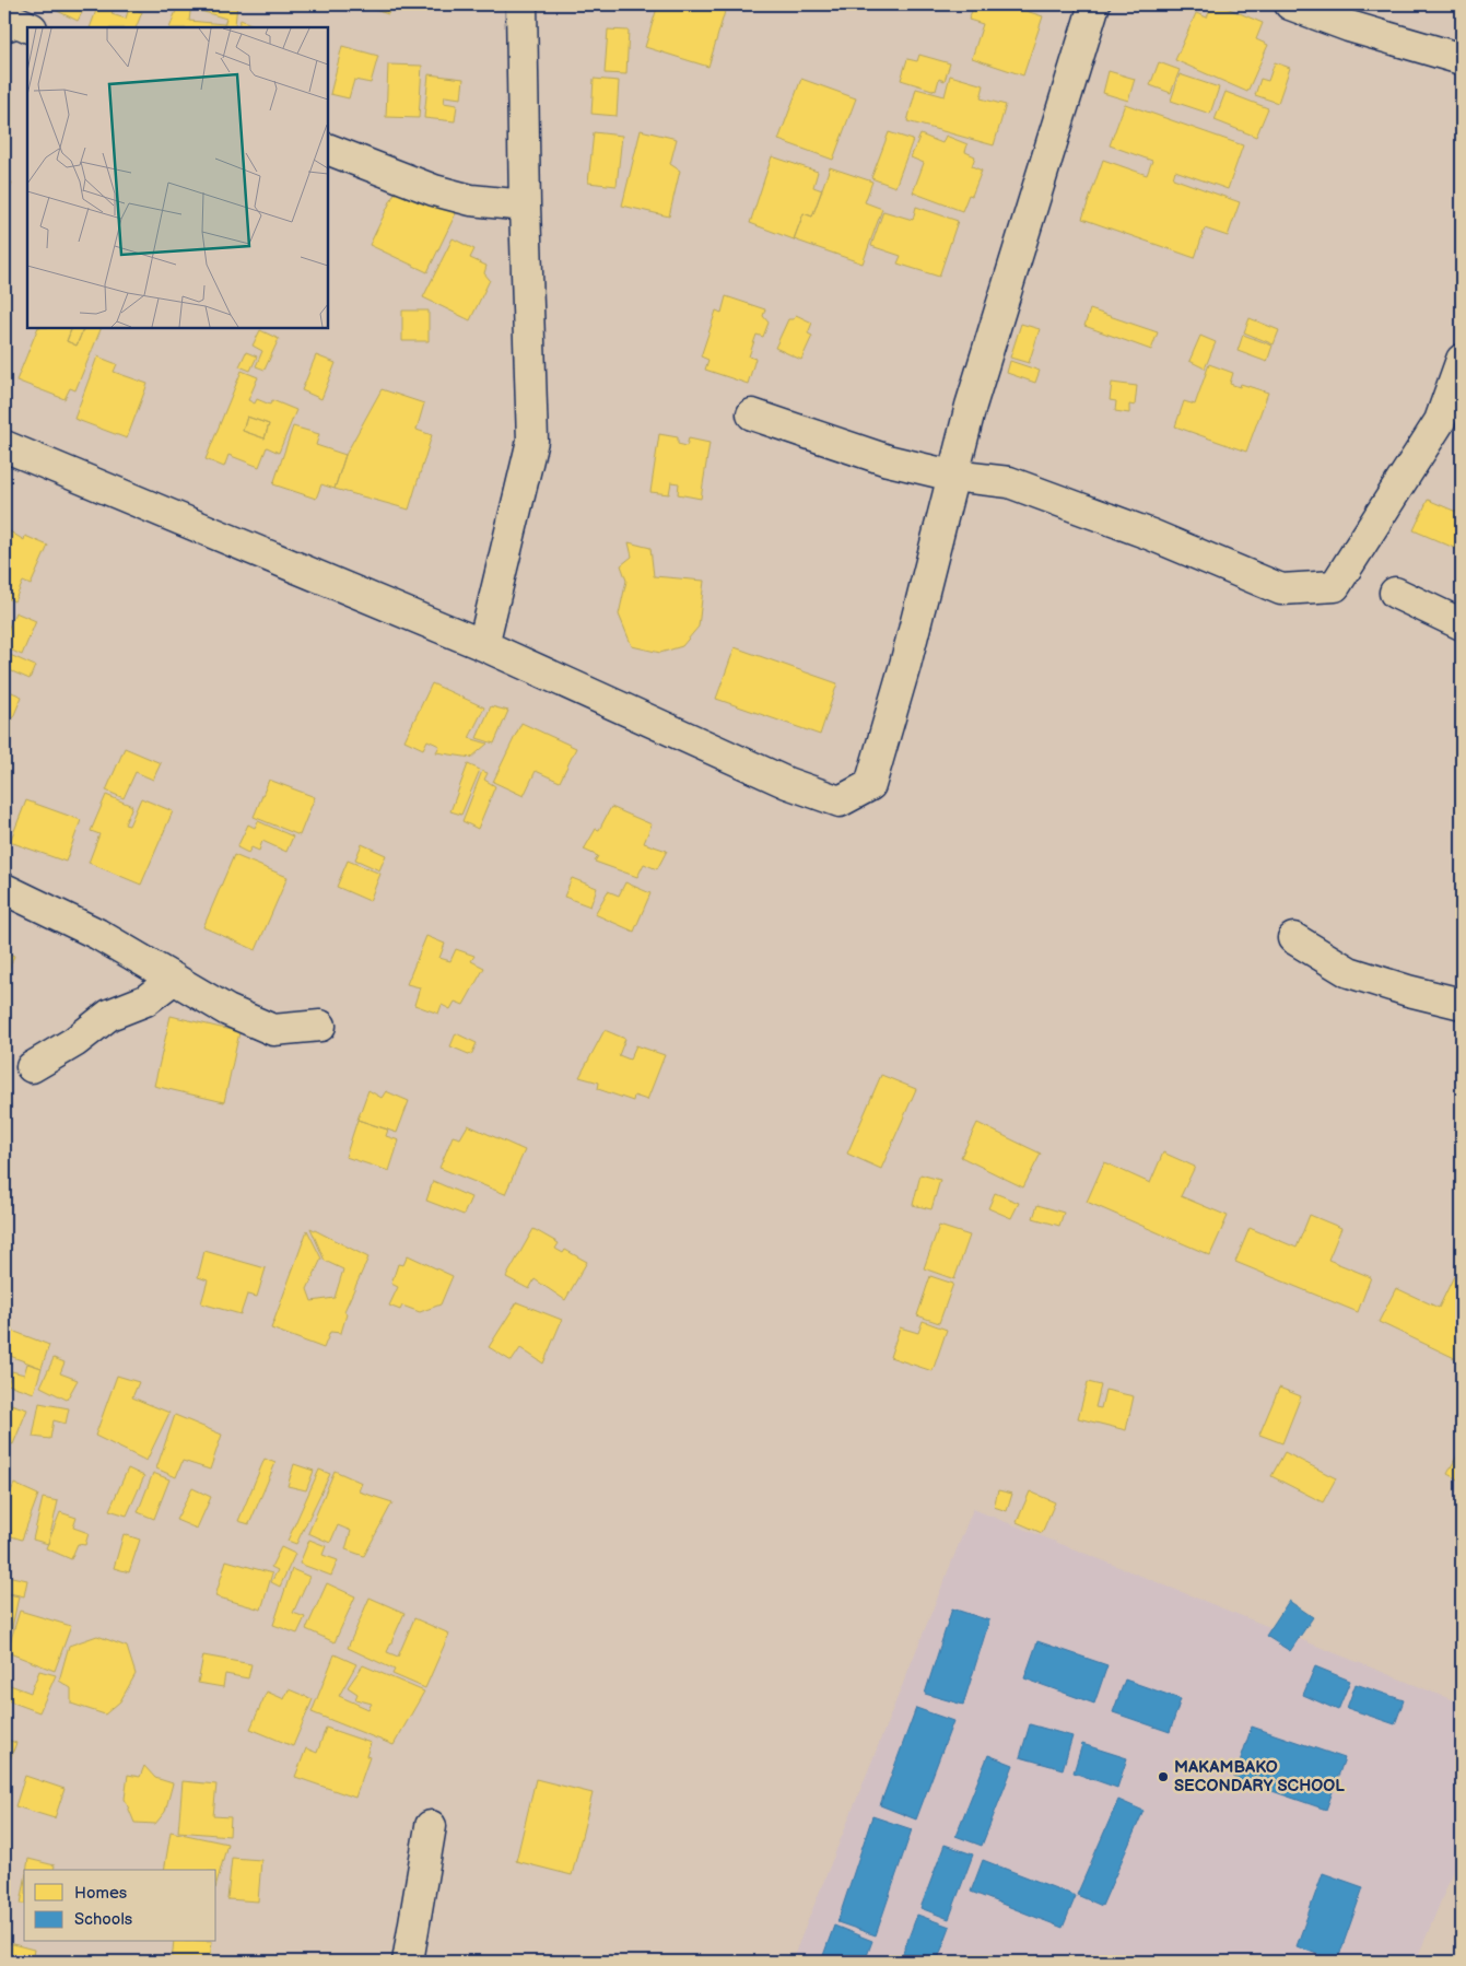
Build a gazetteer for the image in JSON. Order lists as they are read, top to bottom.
{
  "places": ["MAKAMBAKO SECONDARY SCHOOL"],
  "legend": ["Homes", "Schools"]
}
